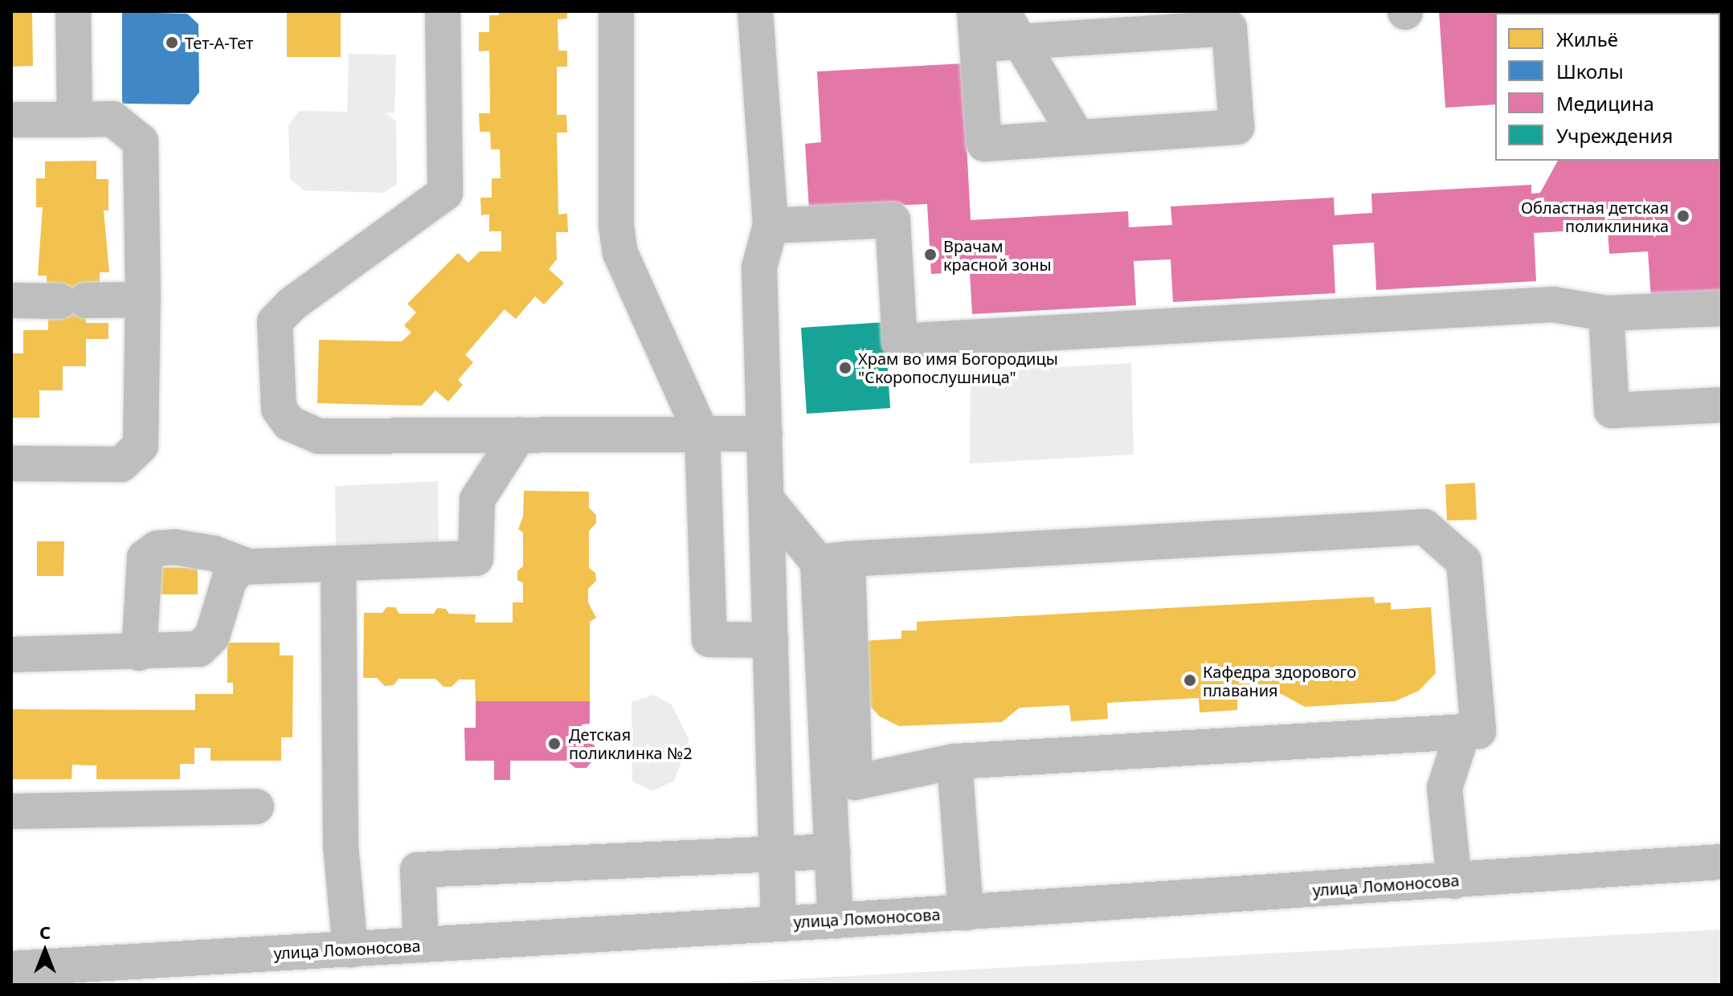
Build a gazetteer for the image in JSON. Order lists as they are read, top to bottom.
{
  "streets": {
    "main road": ["улица Ломоносова"]
  },
  "places": [
    "Тет-А-Тет",
    "Областная детская поликлиника",
    "Врачам красной зоны",
    "Храм во имя Богородицы \"Скоропослушница\"",
    "Кафедра здорового плавания",
    "Детская поликлинка №2"
  ],
  "legend": [
    "Жильё",
    "Школы",
    "Медицина",
    "Учреждения"
  ],
  "north": "top"
}
